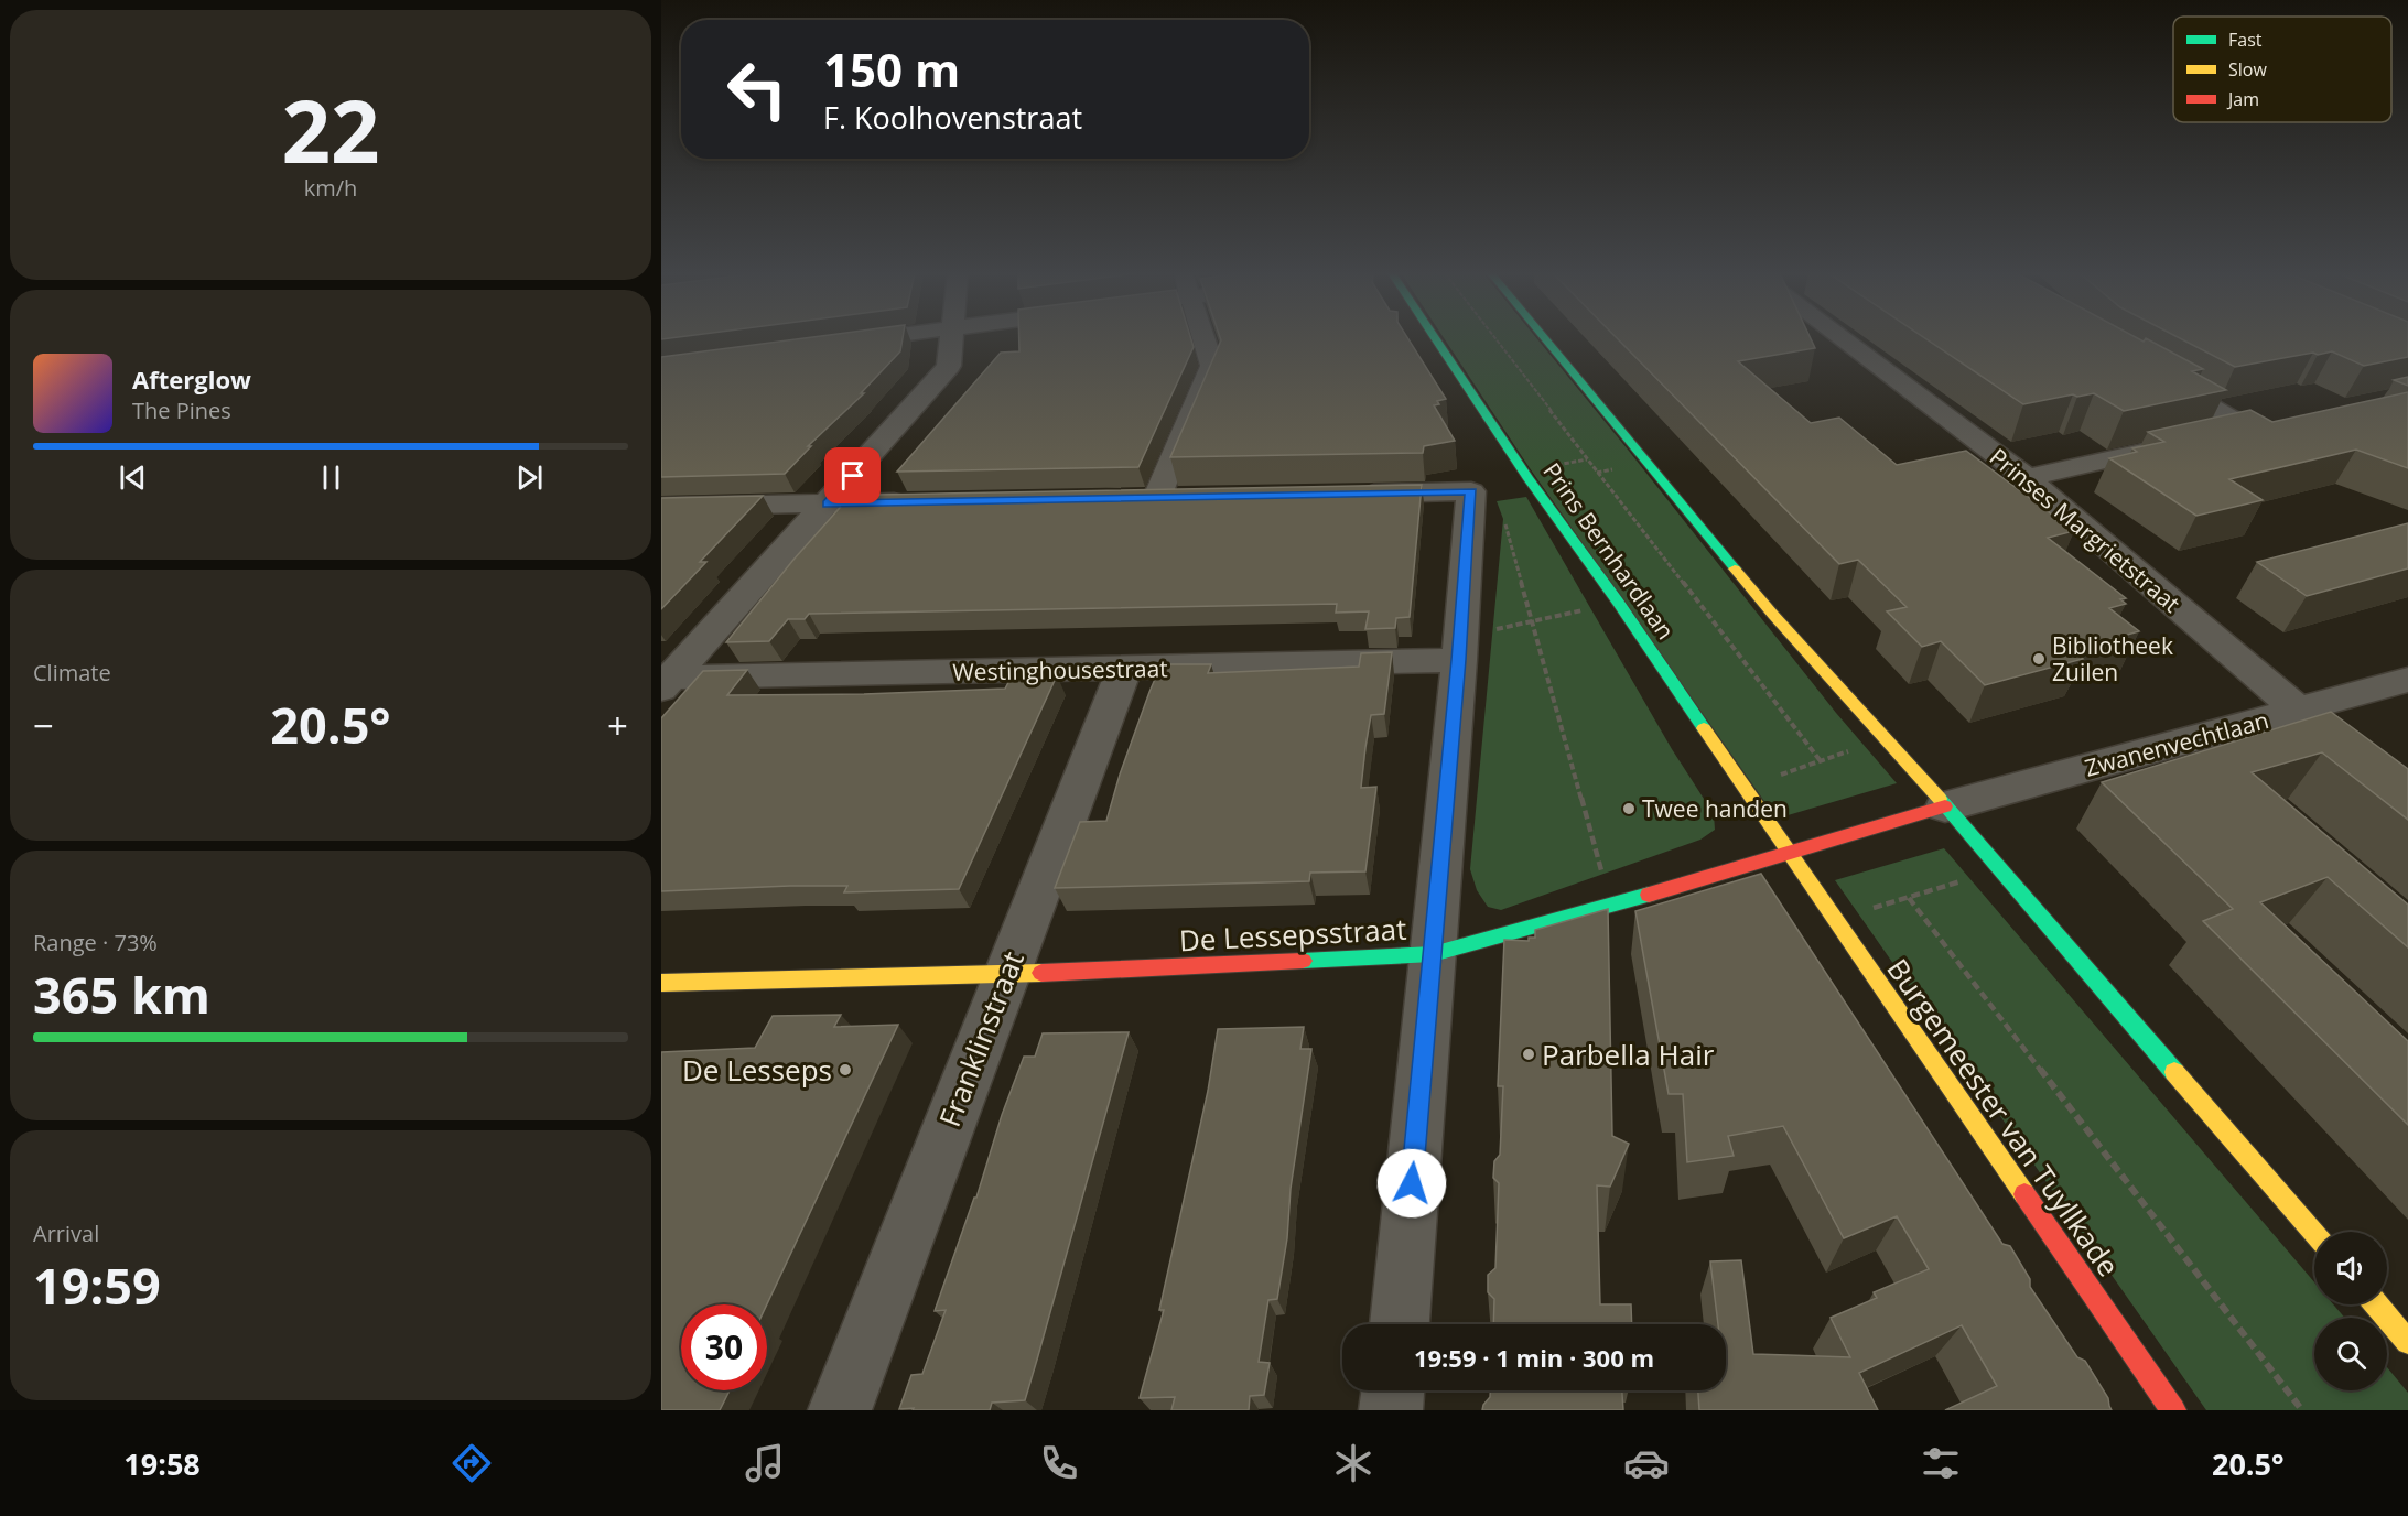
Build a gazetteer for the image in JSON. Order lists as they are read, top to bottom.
{
  "streets": {
    "street": [
      "Prinses Margrietstraat",
      "Prins Bernhardlaan",
      "Westinghousestraat",
      "Zwanenvechtlaan",
      "De Lessepsstraat",
      "Franklinstraat",
      "Burgemeester van Tuyllkade"
    ]
  },
  "crossings": [
    ["Prinses Margrietstraat", "Zwanenvechtlaan"],
    ["Prins Bernhardlaan", "De Lessepsstraat"],
    ["Prins Bernhardlaan", "Burgemeester van Tuyllkade"],
    ["Westinghousestraat", "Franklinstraat"],
    ["Zwanenvechtlaan", "De Lessepsstraat"],
    ["De Lessepsstraat", "Franklinstraat"],
    ["De Lessepsstraat", "Burgemeester van Tuyllkade"]
  ],
  "places": [
    "Bibliotheek Zuilen",
    "Twee handen",
    "Parbella Hair",
    "De Lesseps"
  ],
  "legend": ["Fast", "Slow", "Jam"],
  "page": {
    "tile": [
      ["22", "km/h"],
      "Climate",
      ["Range · 73%", "365 km"],
      ["Arrival", "19:59"]
    ],
    "turn": ["150 m", "F. Koolhovenstraat"],
    "song": ["Afterglow", "The Pines"],
    "heat": ["−", "20.5°", "+"],
    "limit": "30",
    "trip": "19:59 · 1 min · 300 m",
    "tabs": ["19:58", "20.5°"]
  }
}
